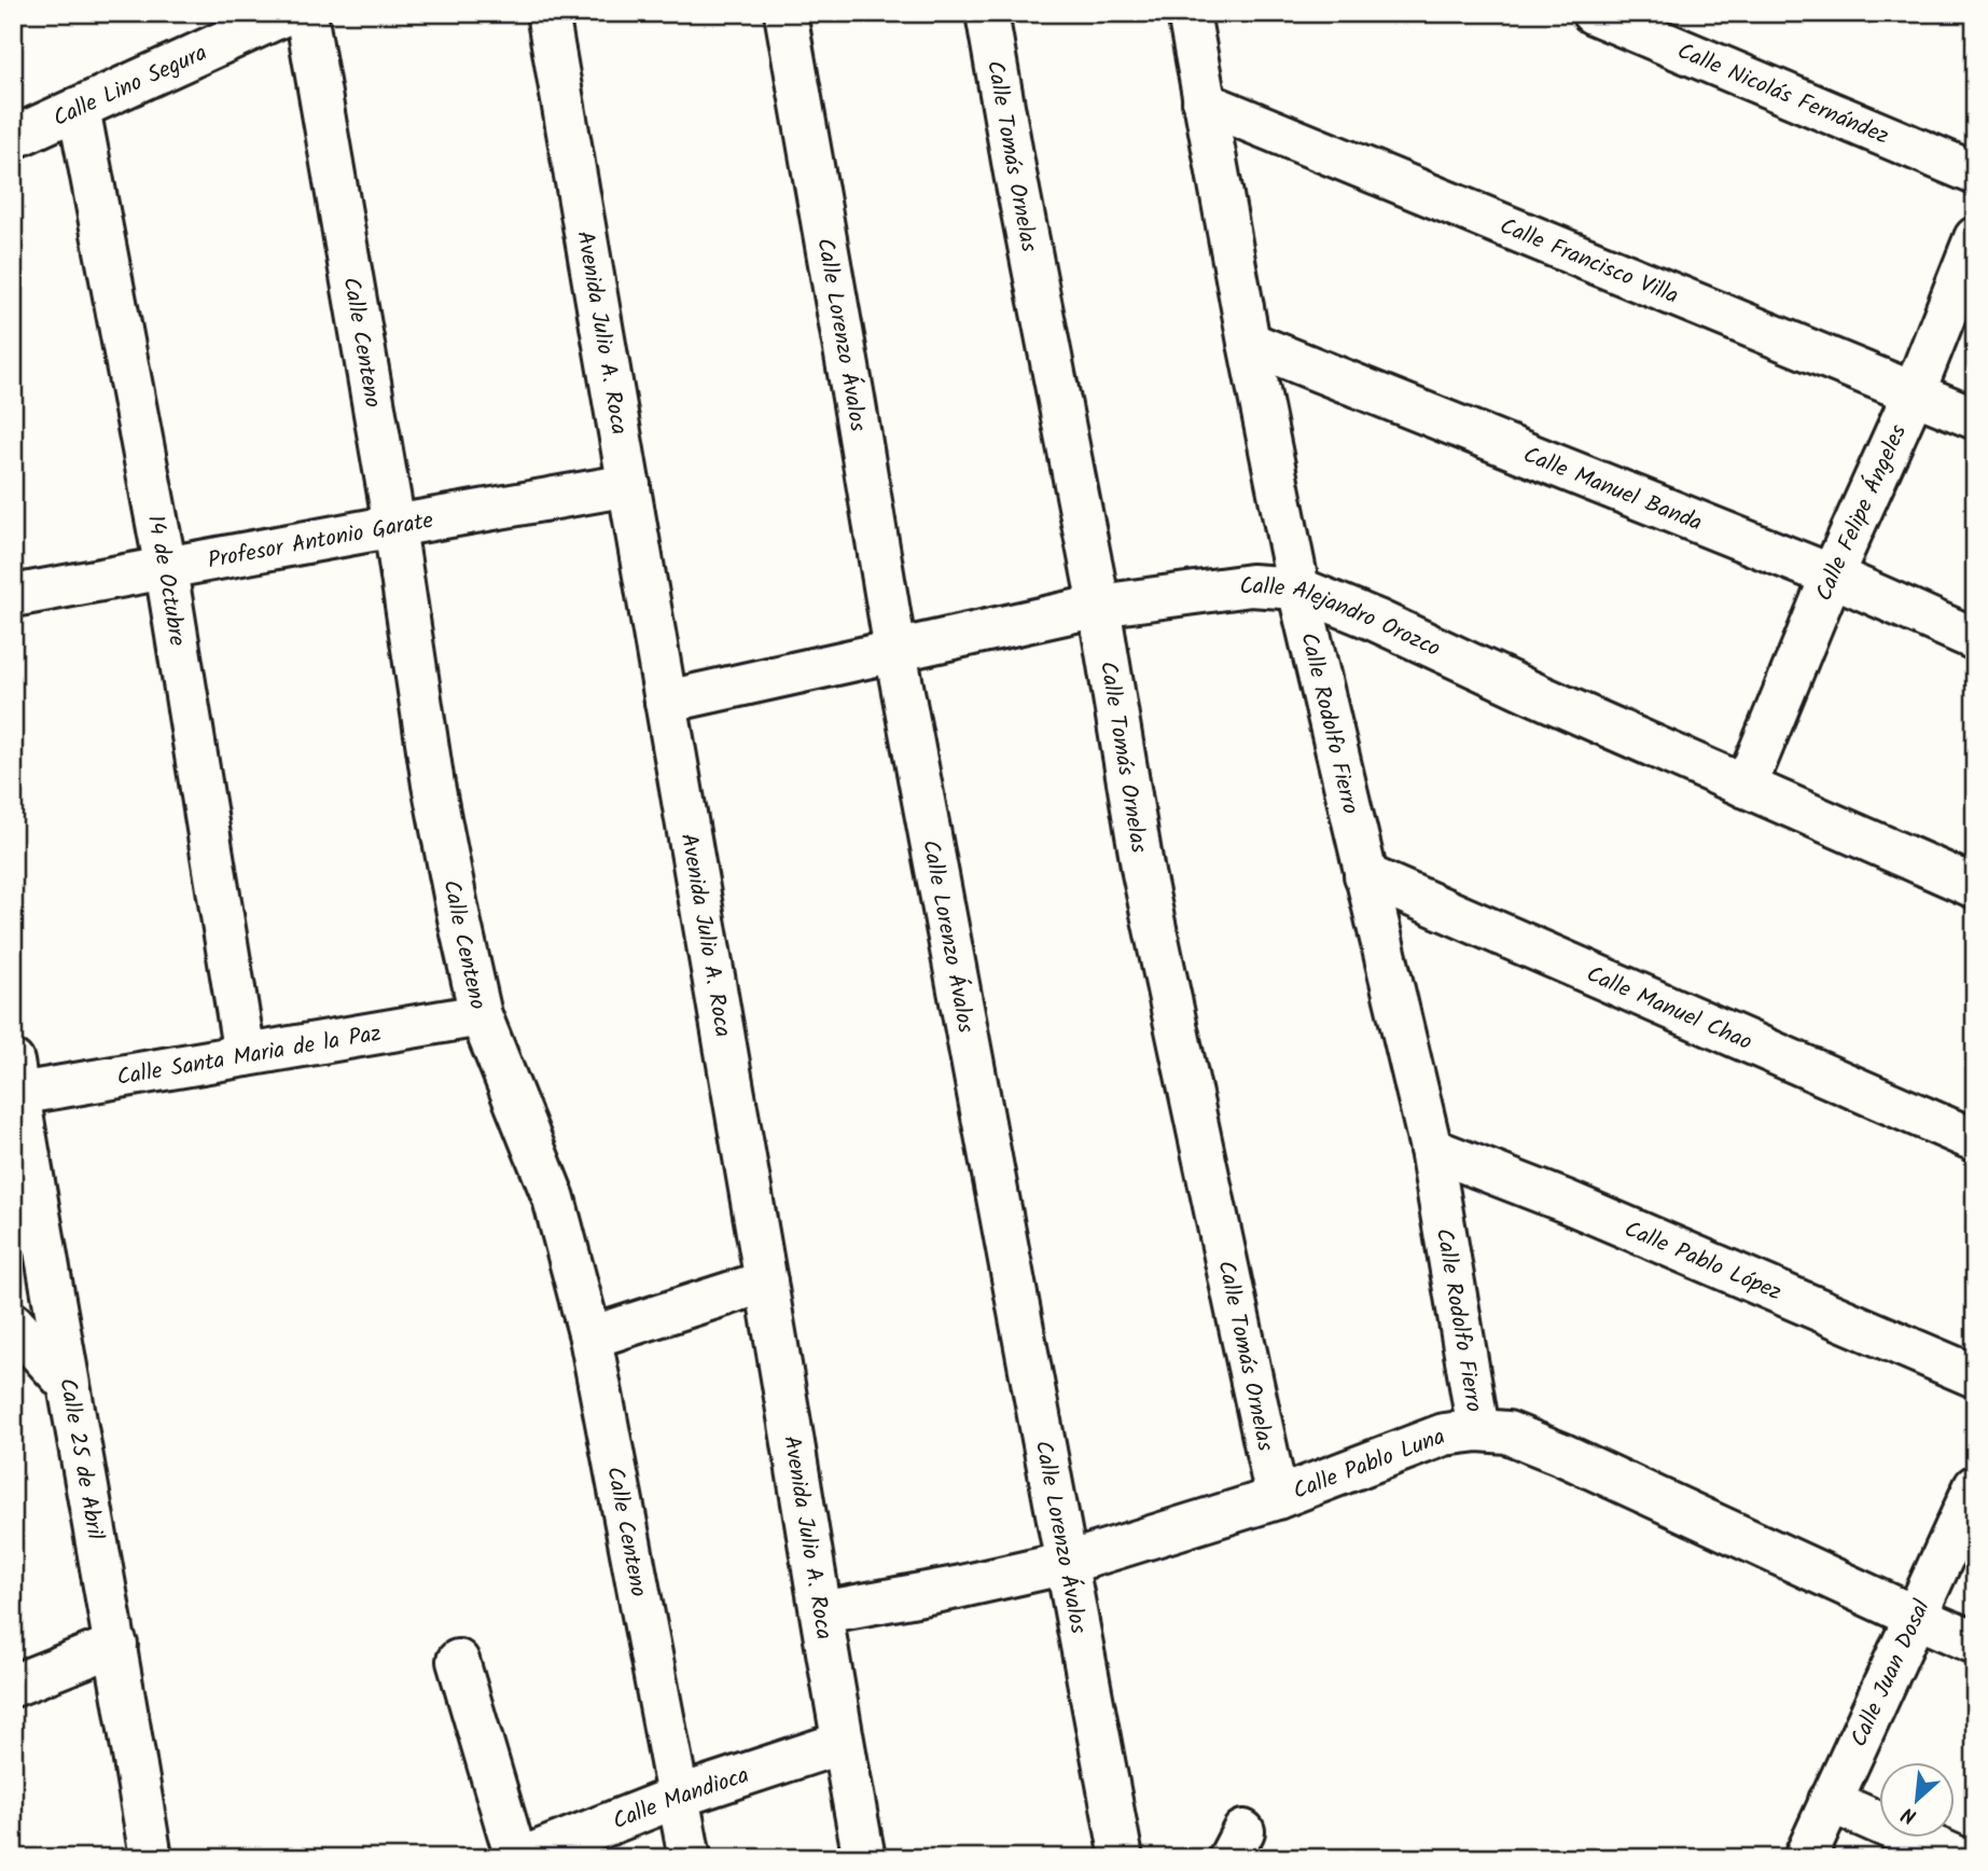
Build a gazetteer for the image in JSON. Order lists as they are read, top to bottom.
{
  "streets": {
    "street": [
      "Calle Lino Segura",
      "Calle Nicolás Fernández",
      "Calle Tomás Ornelas",
      "Calle Francisco Villa",
      "Avenida Julio A. Roca",
      "Calle Lorenzo Ávalos",
      "Calle Centeno",
      "Calle Manuel Banda",
      "Calle Felipe Ángeles",
      "Profesor Antonio Garate",
      "14 de Octubre",
      "Calle Alejandro Orozco",
      "Calle Rodolfo Fierro",
      "Calle Manuel Chao",
      "Calle Santa Maria de la Paz",
      "Calle Pablo López",
      "Calle 25 de Abril",
      "Calle Pablo Luna",
      "Calle Juan Dosal",
      "Calle Mandioca"
    ]
  },
  "crossings": [
    ["Calle Lino Segura", "14 de Octubre"],
    ["Calle Tomás Ornelas", "Calle Alejandro Orozco"],
    ["Calle Tomás Ornelas", "Calle Pablo Luna"],
    ["Calle Francisco Villa", "Calle Felipe Ángeles"],
    ["Calle Francisco Villa", "Calle Rodolfo Fierro"],
    ["Avenida Julio A. Roca", "Profesor Antonio Garate"],
    ["Avenida Julio A. Roca", "Calle Alejandro Orozco"],
    ["Avenida Julio A. Roca", "Calle Pablo Luna"],
    ["Avenida Julio A. Roca", "Calle Mandioca"],
    ["Calle Lorenzo Ávalos", "Calle Alejandro Orozco"],
    ["Calle Lorenzo Ávalos", "Calle Pablo Luna"],
    ["Calle Centeno", "Profesor Antonio Garate"],
    ["Calle Centeno", "Calle Santa Maria de la Paz"],
    ["Calle Centeno", "Calle Mandioca"],
    ["Calle Manuel Banda", "Calle Felipe Ángeles"],
    ["Calle Manuel Banda", "Calle Rodolfo Fierro"],
    ["Calle Felipe Ángeles", "Calle Alejandro Orozco"],
    ["Profesor Antonio Garate", "14 de Octubre"],
    ["14 de Octubre", "Calle Santa Maria de la Paz"],
    ["Calle Alejandro Orozco", "Calle Rodolfo Fierro"],
    ["Calle Rodolfo Fierro", "Calle Manuel Chao"],
    ["Calle Rodolfo Fierro", "Calle Pablo López"],
    ["Calle Rodolfo Fierro", "Calle Pablo Luna"],
    ["Calle Santa Maria de la Paz", "Calle 25 de Abril"],
    ["Calle Pablo Luna", "Calle Juan Dosal"]
  ],
  "north": "bottom left"
}
